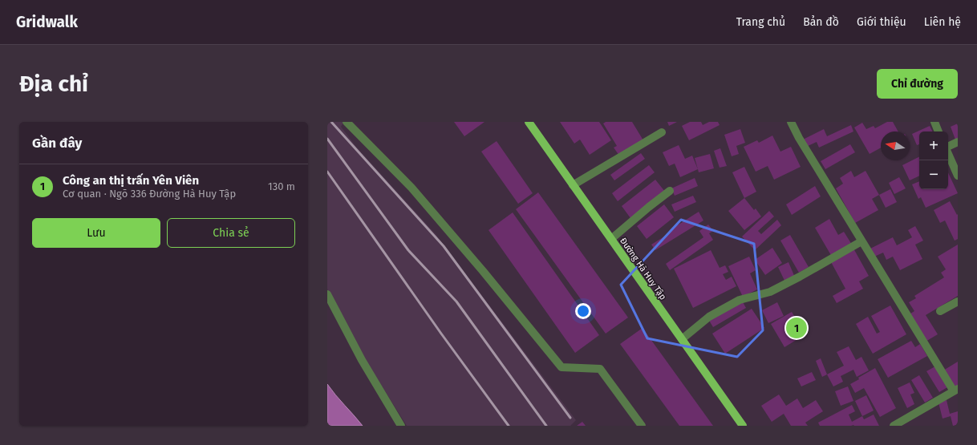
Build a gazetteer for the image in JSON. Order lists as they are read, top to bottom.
{
  "streets": {
    "main road": ["Đường Hà Huy Tập"]
  },
  "north": "left",
  "page": {
    "header": "Gridwalk",
    "nav": [
      "Trang chủ",
      "Bản đồ",
      "Giới thiệu",
      "Liên hệ"
    ],
    "buttons": [
      "Chỉ đường",
      ["Lưu", "Chia sẻ"]
    ],
    "title": "Địa chỉ",
    "heading": "Gần đây",
    "map_buttons": ["+", "−"],
    "list": [
      {
        "mark": "1",
        "name": "Công an thị trấn Yên Viên",
        "note": "Cơ quan · Ngõ 336 Đường Hà Huy Tập",
        "value": "130 m"
      }
    ],
    "pins": "1"
  }
}
